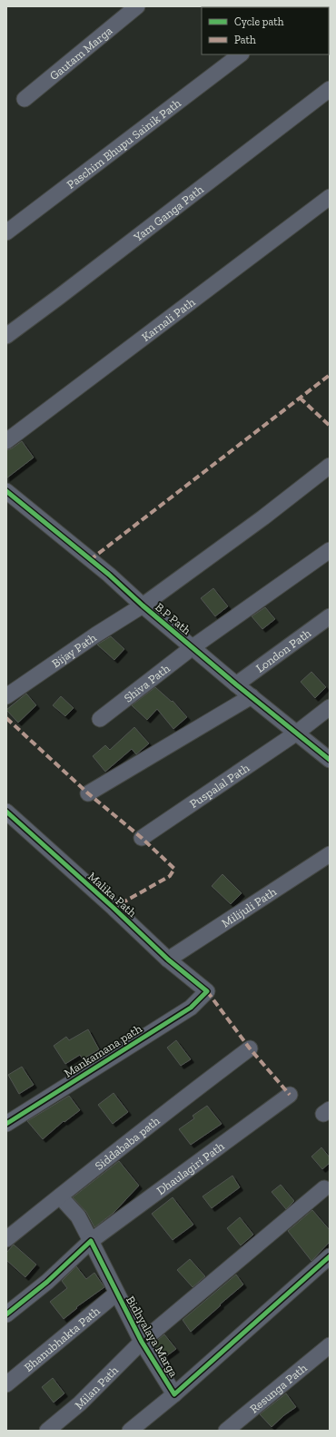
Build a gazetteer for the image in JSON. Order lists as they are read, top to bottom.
{
  "streets": {
    "street": [
      "Gautam Marga",
      "Paschim Bhupu Sainik Path",
      "Yam Ganga Path",
      "Karnali Path",
      "B.P Path",
      "Bijay Path",
      "London Path",
      "Shiva Path",
      "Puspalal Path",
      "Malika Path",
      "Milijuli Path",
      "Mankamana path",
      "Siddababa path",
      "Dhaulagiri Path",
      "Bidhyalaya Marga",
      "Bhanubhakta Path",
      "Milan Path",
      "Resunga Path"
    ]
  },
  "crossings": [
    ["B.P Path", "Bijay Path"],
    ["B.P Path", "London Path"],
    ["B.P Path", "Shiva Path"],
    ["B.P Path", "Puspalal Path"],
    ["Malika Path", "Milijuli Path"],
    ["Malika Path", "Mankamana path"],
    ["Siddababa path", "Bidhyalaya Marga"],
    ["Dhaulagiri Path", "Bidhyalaya Marga"],
    ["Bidhyalaya Marga", "Bhanubhakta Path"],
    ["Bidhyalaya Marga", "Milan Path"]
  ],
  "legend": ["Cycle path", "Path"]
}
